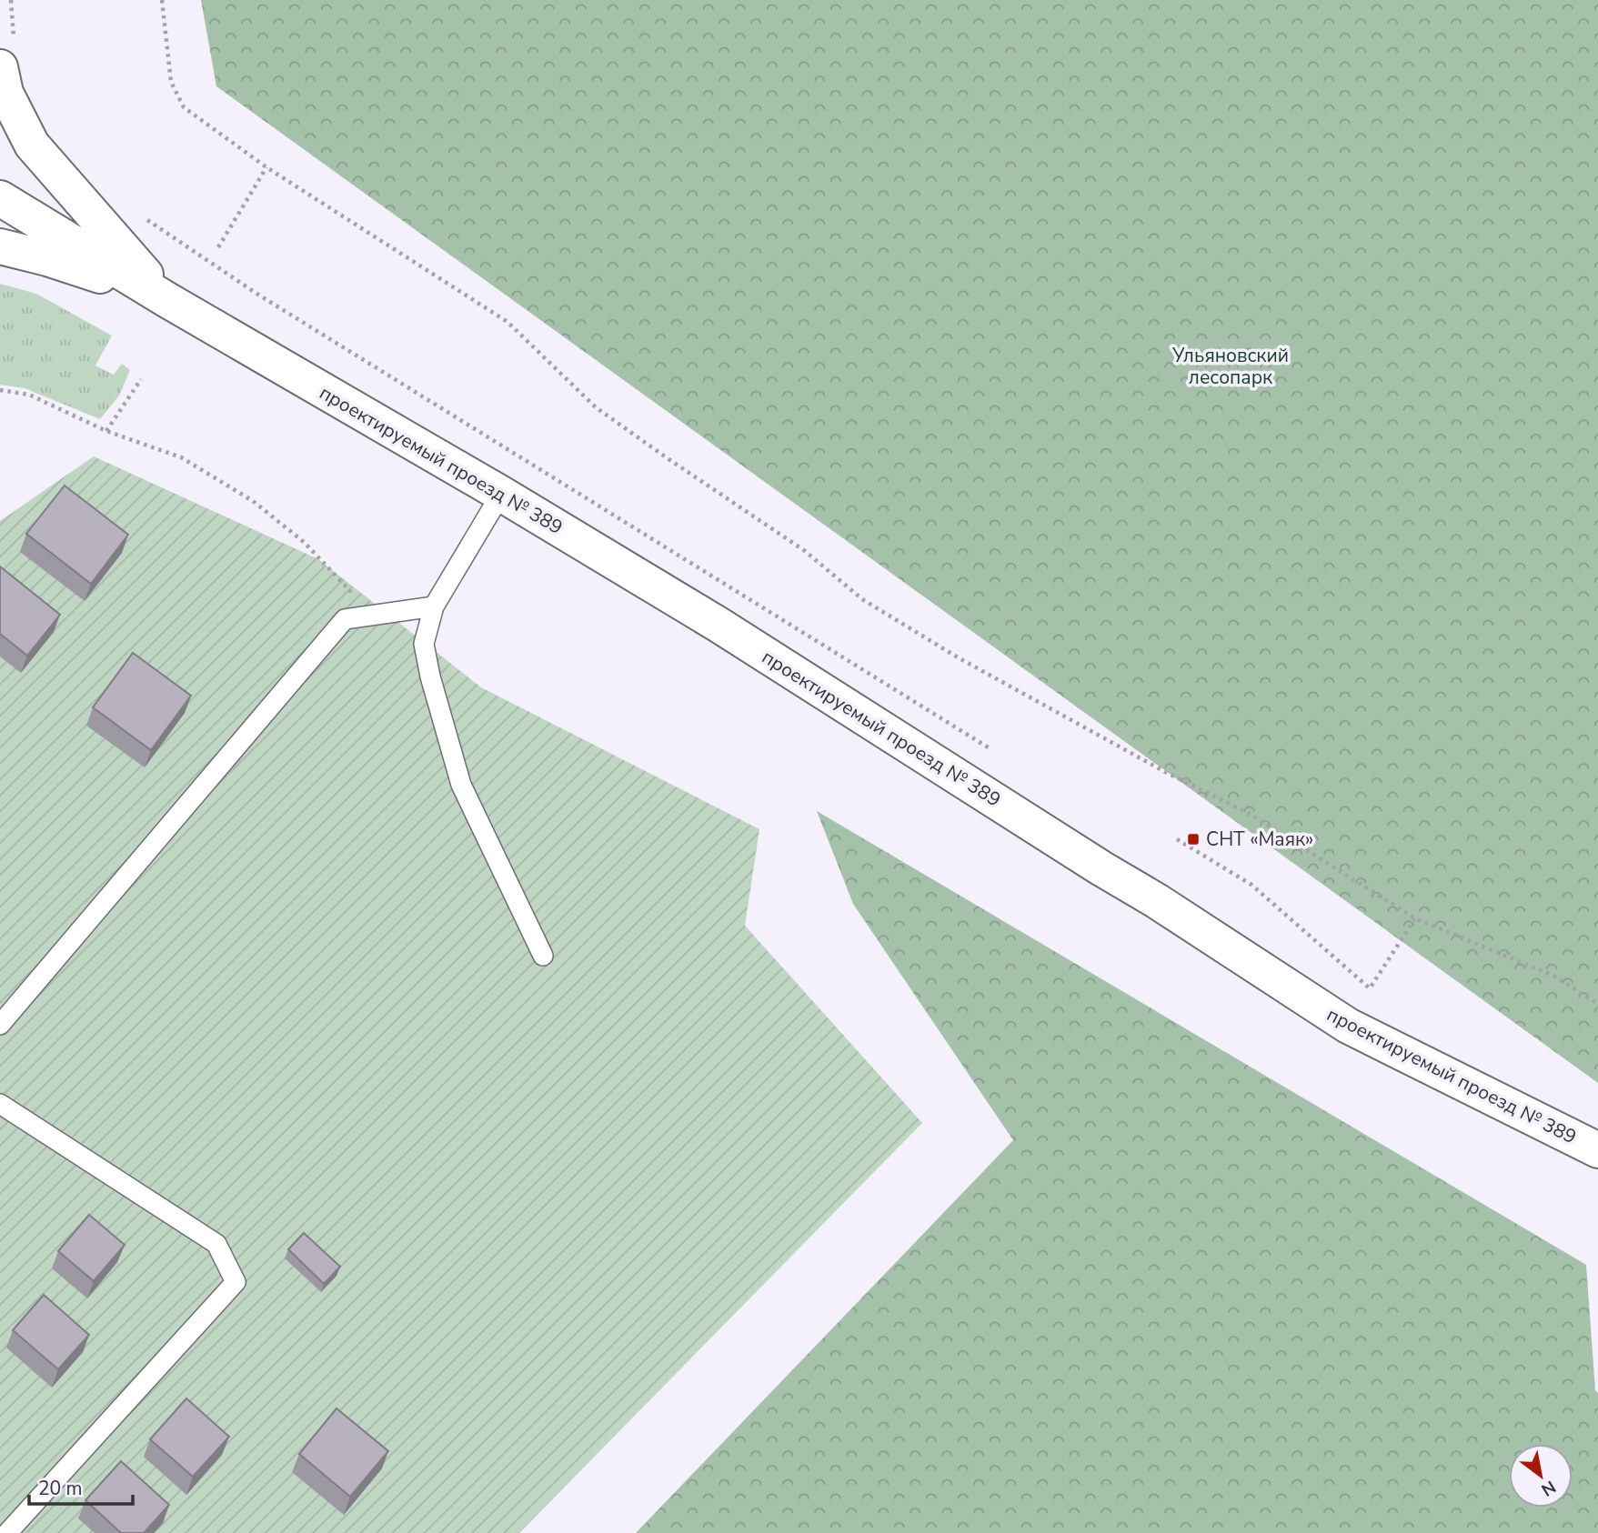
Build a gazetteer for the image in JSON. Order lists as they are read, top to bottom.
{
  "streets": {
    "main road": ["проектируемый проезд № 389"]
  },
  "parks": ["Ульяновский лесопарк"],
  "places": {
    "transit": ["СНТ «Маяк»"]
  },
  "scale_bar": "20 m",
  "north": "bottom right"
}
